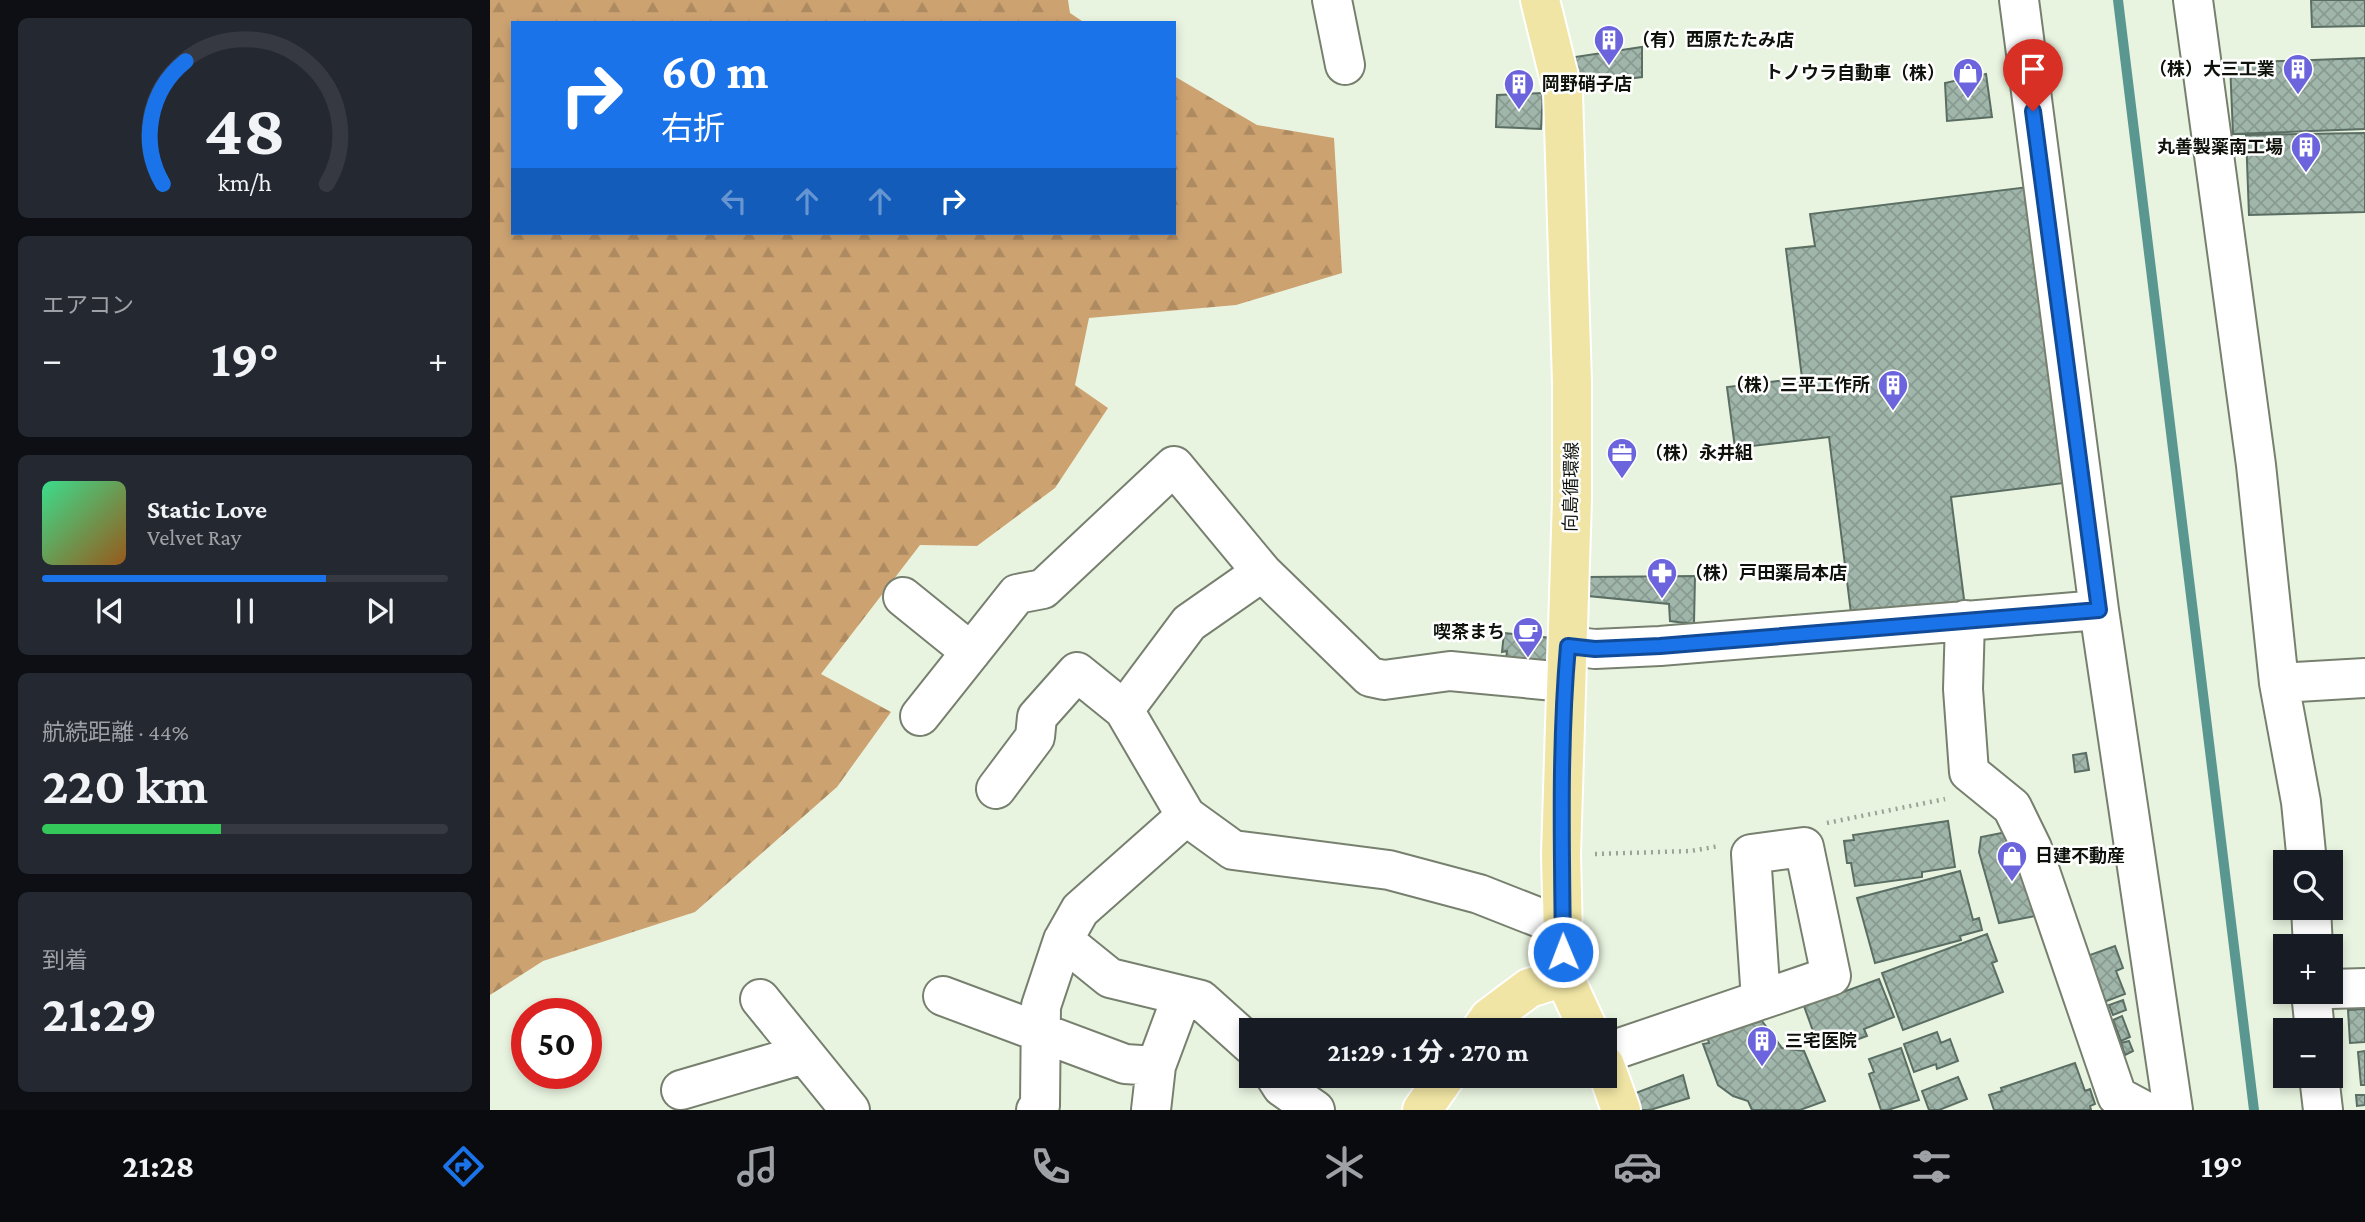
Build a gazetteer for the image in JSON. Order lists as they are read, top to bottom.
{
  "streets": {
    "main road": ["向島循環線"]
  },
  "places": {
    "building": [
      "（有）西原たたみ店",
      "（株）大三工業",
      "岡野硝子店",
      "丸善製薬南工場",
      "（株）三平工作所",
      "三宅医院"
    ],
    "shop": ["トノウラ自動車（株）", "日建不動産"],
    "office": ["（株）永井組"],
    "pharmacy": ["（株）戸田薬局本店"],
    "cafe": ["喫茶まち"]
  },
  "page": {
    "turn": ["60 m", "右折"],
    "tile": [
      "エアコン",
      ["航続距離 · 44%", "220 km"],
      ["到着", "21:29"]
    ],
    "heat": ["−", "19°", "+"],
    "song": ["Static Love", "Velvet Ray"],
    "map_buttons": ["+", "−"],
    "limit": "50",
    "trip": "21:29 · 1 分 · 270 m",
    "tabs": ["21:28", "19°"],
    "gauge": ["48", "km/h"]
  }
}
